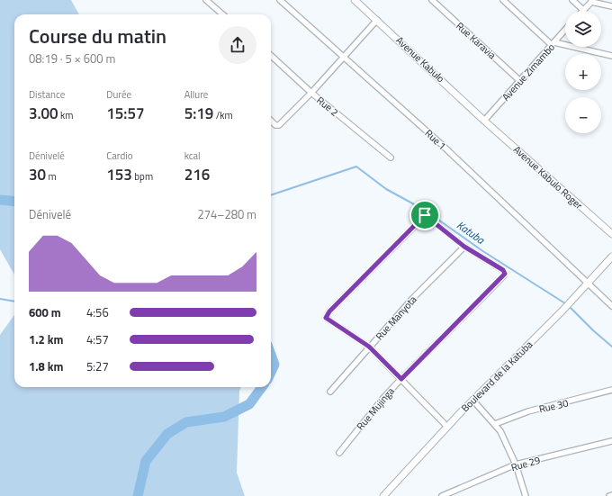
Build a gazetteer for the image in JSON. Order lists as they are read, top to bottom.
{
  "streets": {
    "street": [
      "Rue Karavia",
      "Avenue Kabulo",
      "Avenue Zimambo",
      "Rue 2",
      "Rue 1",
      "Avenue Kabulo Roger",
      "Rue Manyota",
      "Boulevard de la Katuba",
      "Rue 30",
      "Rue Mujinga",
      "Rue 29"
    ]
  },
  "crossings": [
    ["Rue Karavia", "Avenue Zimambo"],
    ["Avenue Kabulo", "Avenue Zimambo"],
    ["Avenue Kabulo", "Avenue Kabulo Roger"],
    ["Avenue Zimambo", "Avenue Kabulo Roger"],
    ["Rue 1", "Boulevard de la Katuba"],
    ["Rue Manyota", "Rue Mujinga"]
  ],
  "water": ["Katuba"],
  "page": {
    "map_buttons": ["+", "−"],
    "heading": ["Course du matin", "08:19 · 5 × 600 m"],
    "stats": [
      ["Distance", "3.00 km"],
      ["Durée", "15:57"],
      ["Allure", "5:19 /km"],
      ["Dénivelé", "30 m"],
      ["Cardio", "153 bpm"],
      ["kcal", "216"]
    ],
    "chart": ["Dénivelé", "274–280 m"],
    "list": [
      {
        "name": "600 m",
        "note": "4:56"
      },
      {
        "name": "1.2 km",
        "note": "4:57"
      },
      {
        "name": "1.8 km",
        "note": "5:27"
      }
    ]
  }
}
